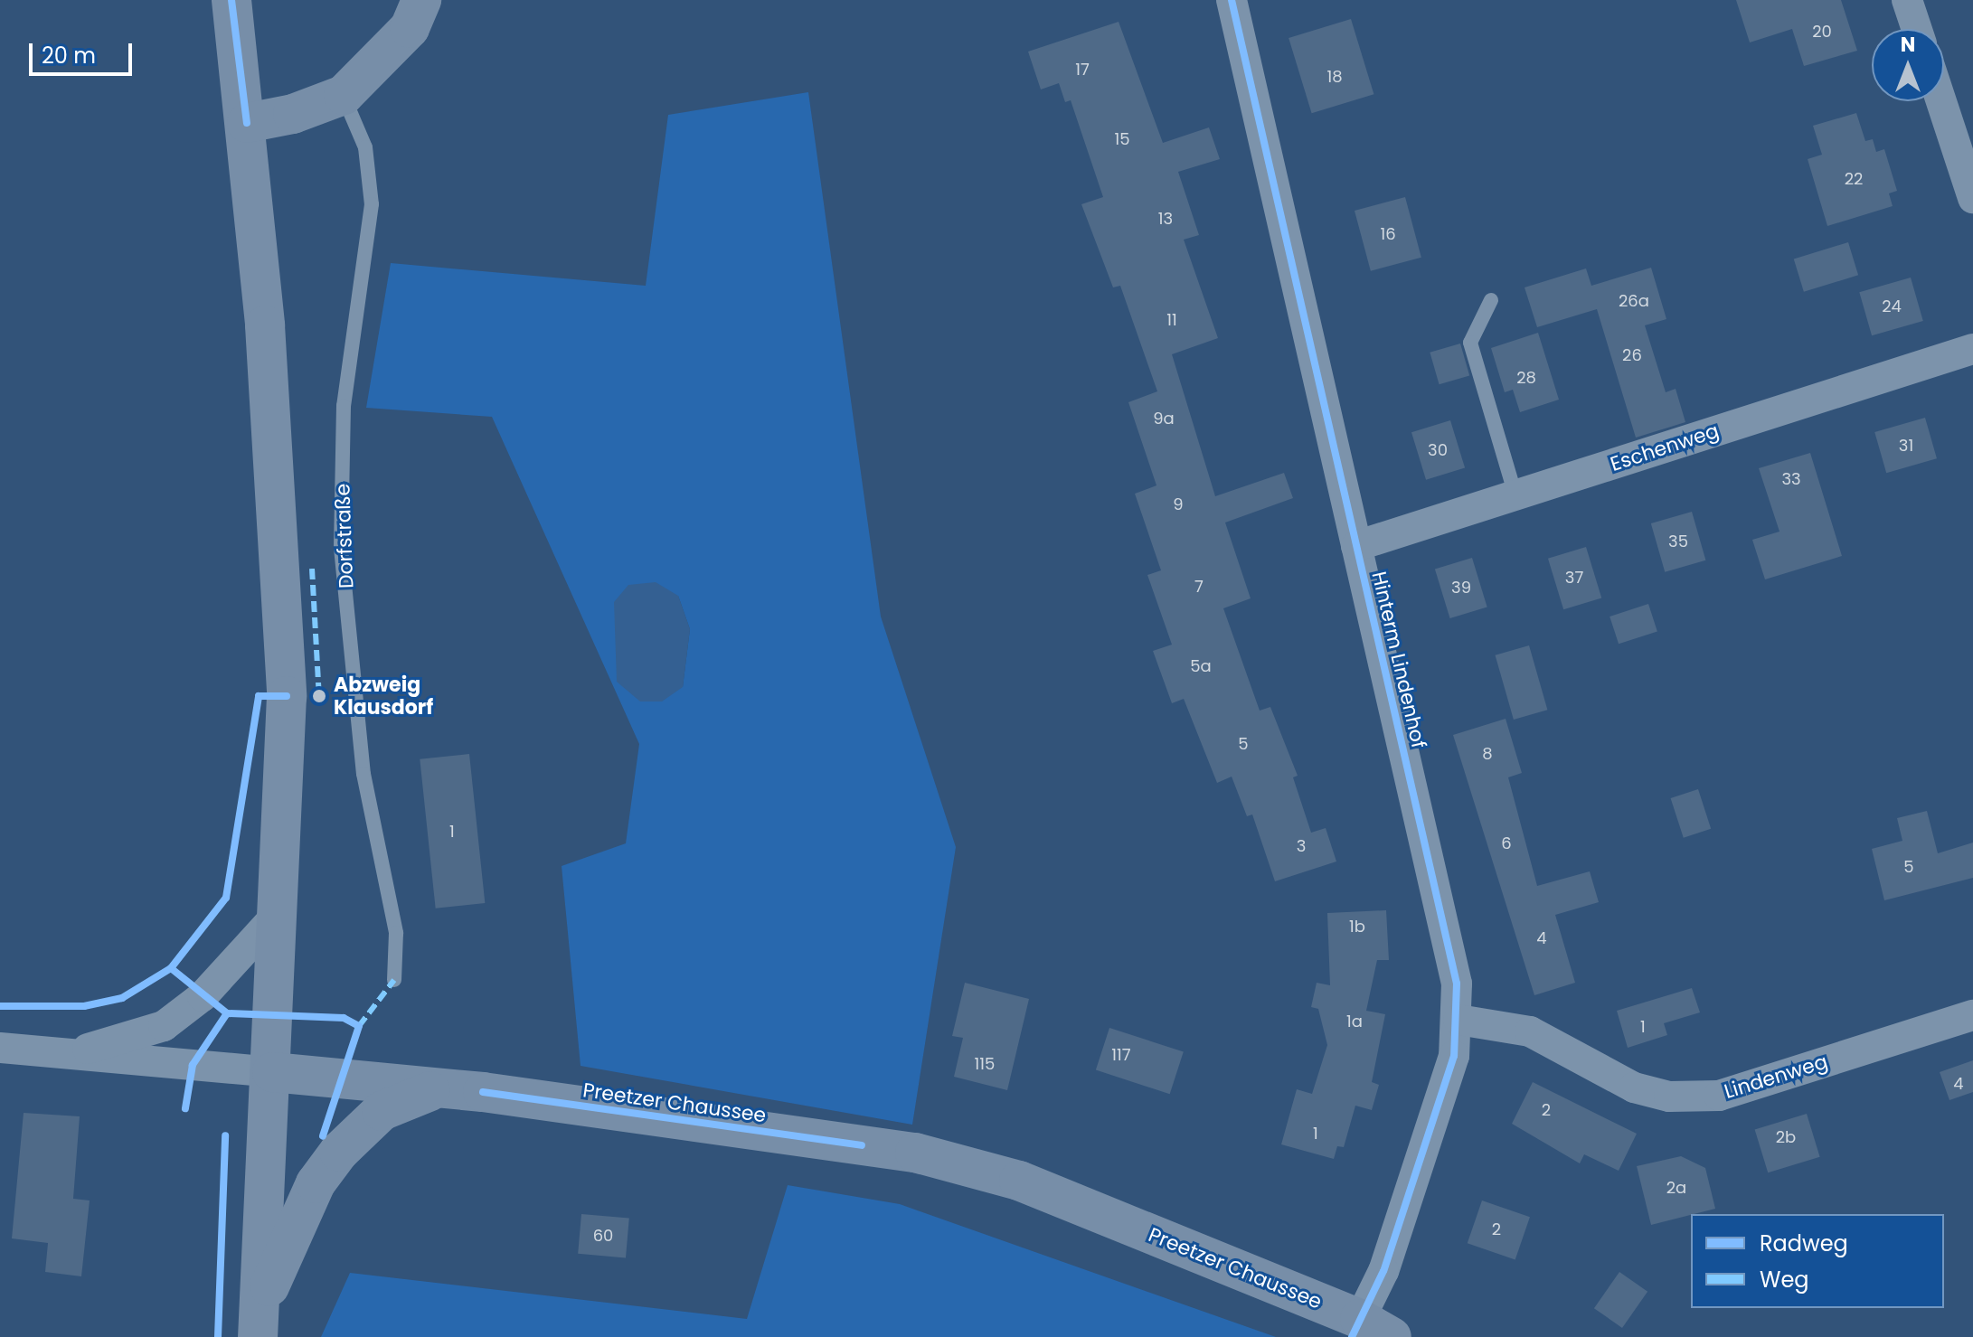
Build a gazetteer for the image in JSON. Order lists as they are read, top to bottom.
{
  "streets": {
    "street": [
      "Eschenweg",
      "Hinterm Lindenhof",
      "Lindenweg",
      "Preetzer Chaussee"
    ],
    "lane": ["Dorfstraße"]
  },
  "crossings": [
    ["Eschenweg", "Hinterm Lindenhof"],
    ["Hinterm Lindenhof", "Lindenweg"],
    ["Hinterm Lindenhof", "Preetzer Chaussee"]
  ],
  "places": ["Abzweig Klausdorf"],
  "house_numbers": [
    "20",
    "17",
    "18",
    "15",
    "22",
    "13",
    "16",
    "26a",
    "24",
    "11",
    "26",
    "28",
    "9a",
    "31",
    "30",
    "33",
    "9",
    "35",
    "37",
    "7",
    "39",
    "5a",
    "5",
    "8",
    "1",
    "6",
    "3",
    "5",
    "1b",
    "4",
    "1a",
    "1",
    "117",
    "115",
    "4",
    "2",
    "1",
    "2b",
    "2a",
    "2",
    "60"
  ],
  "legend": ["Radweg", "Weg"],
  "scale_bar": "20 m",
  "north": "top"
}
